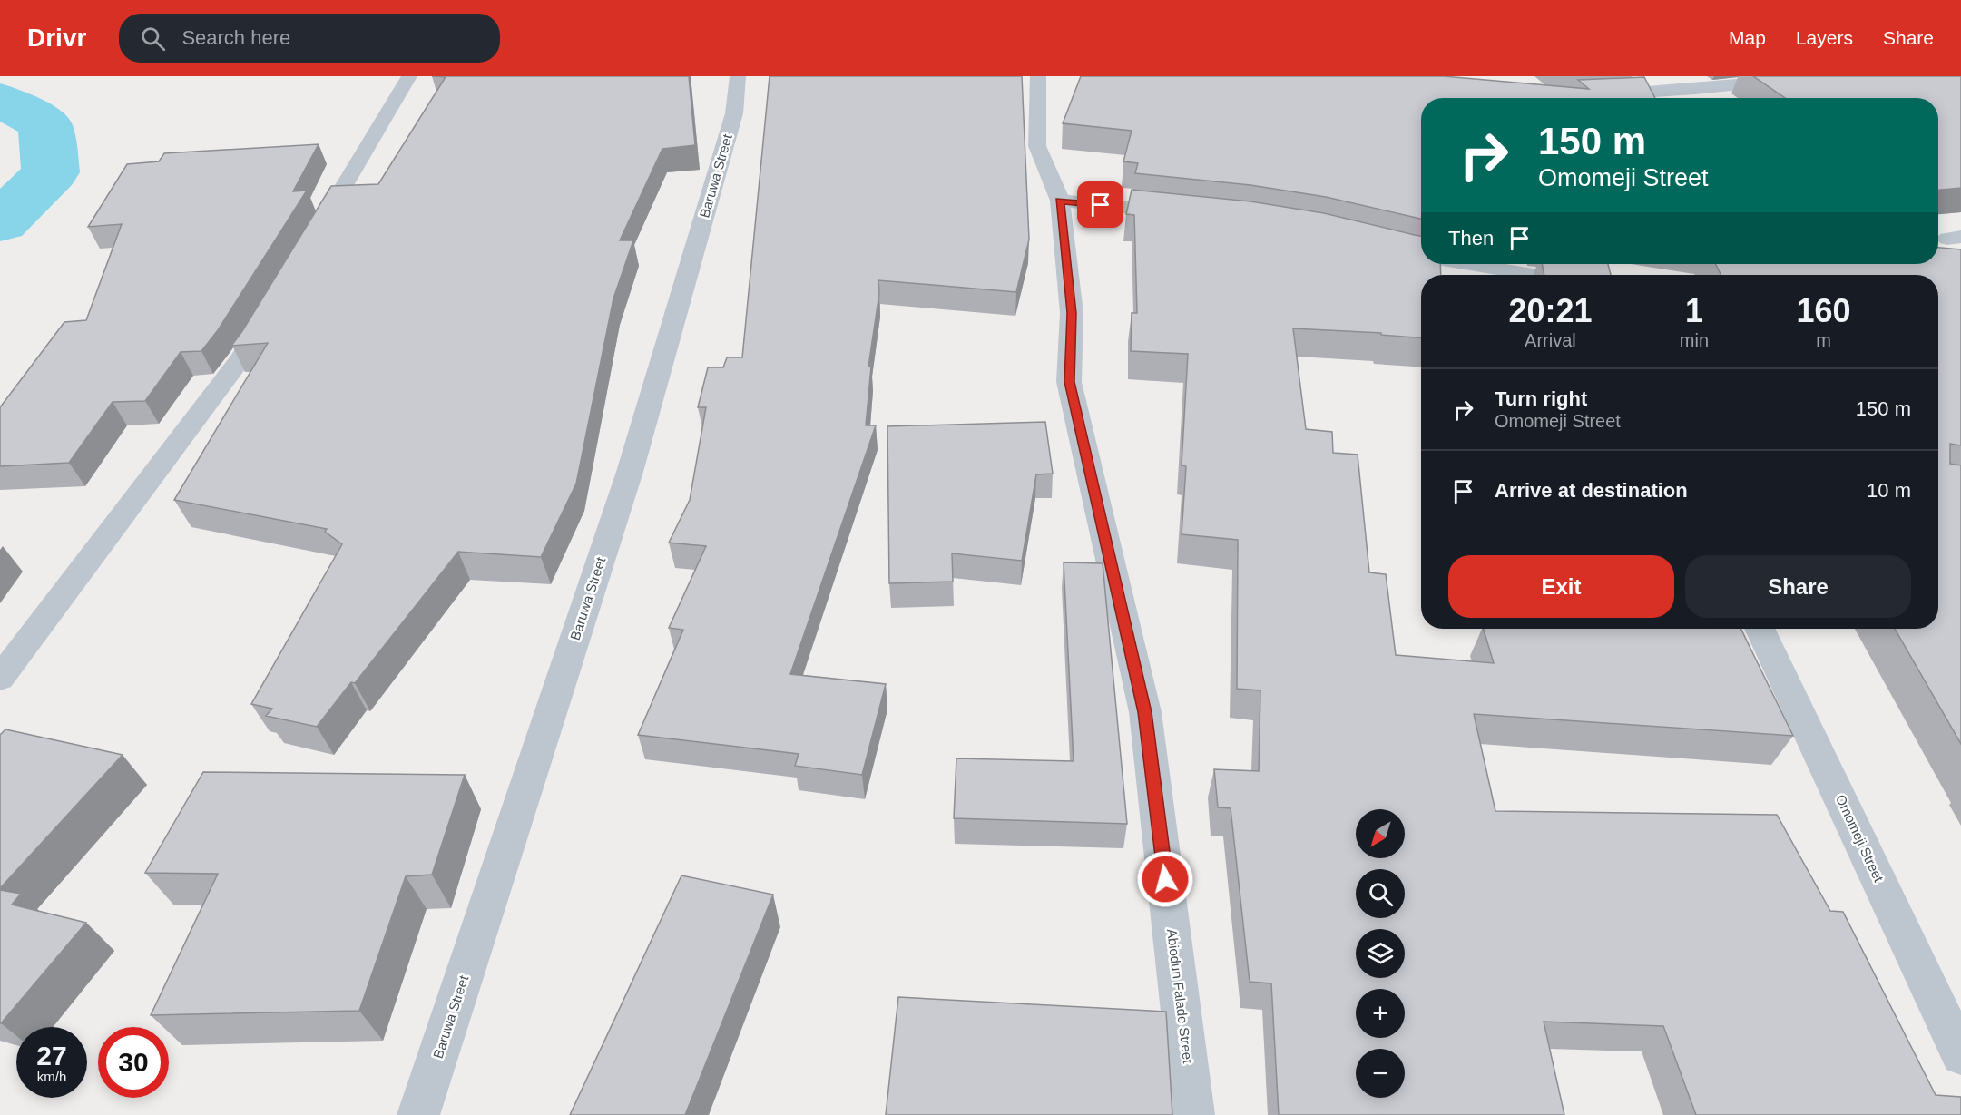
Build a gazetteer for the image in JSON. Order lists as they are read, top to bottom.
{
  "streets": {
    "street": ["Baruwa Street", "Omomeji Street", "Abiodun Falade Street"]
  },
  "north": "bottom left",
  "page": {
    "header": "Drivr",
    "search": "Search here",
    "nav": ["Map", "Layers", "Share"],
    "turn": ["150 m", "Omomeji Street"],
    "then": "Then",
    "eta": [
      "20:21",
      "Arrival",
      "1",
      "min",
      "160",
      "m"
    ],
    "list": [
      {
        "name": "Turn right",
        "note": "Omomeji Street",
        "value": "150 m"
      },
      {
        "name": "Arrive at destination",
        "value": "10 m"
      }
    ],
    "buttons": ["Exit", "Share"],
    "map_buttons": ["+", "−"],
    "speed": "27 km/h",
    "limit": "30"
  }
}
